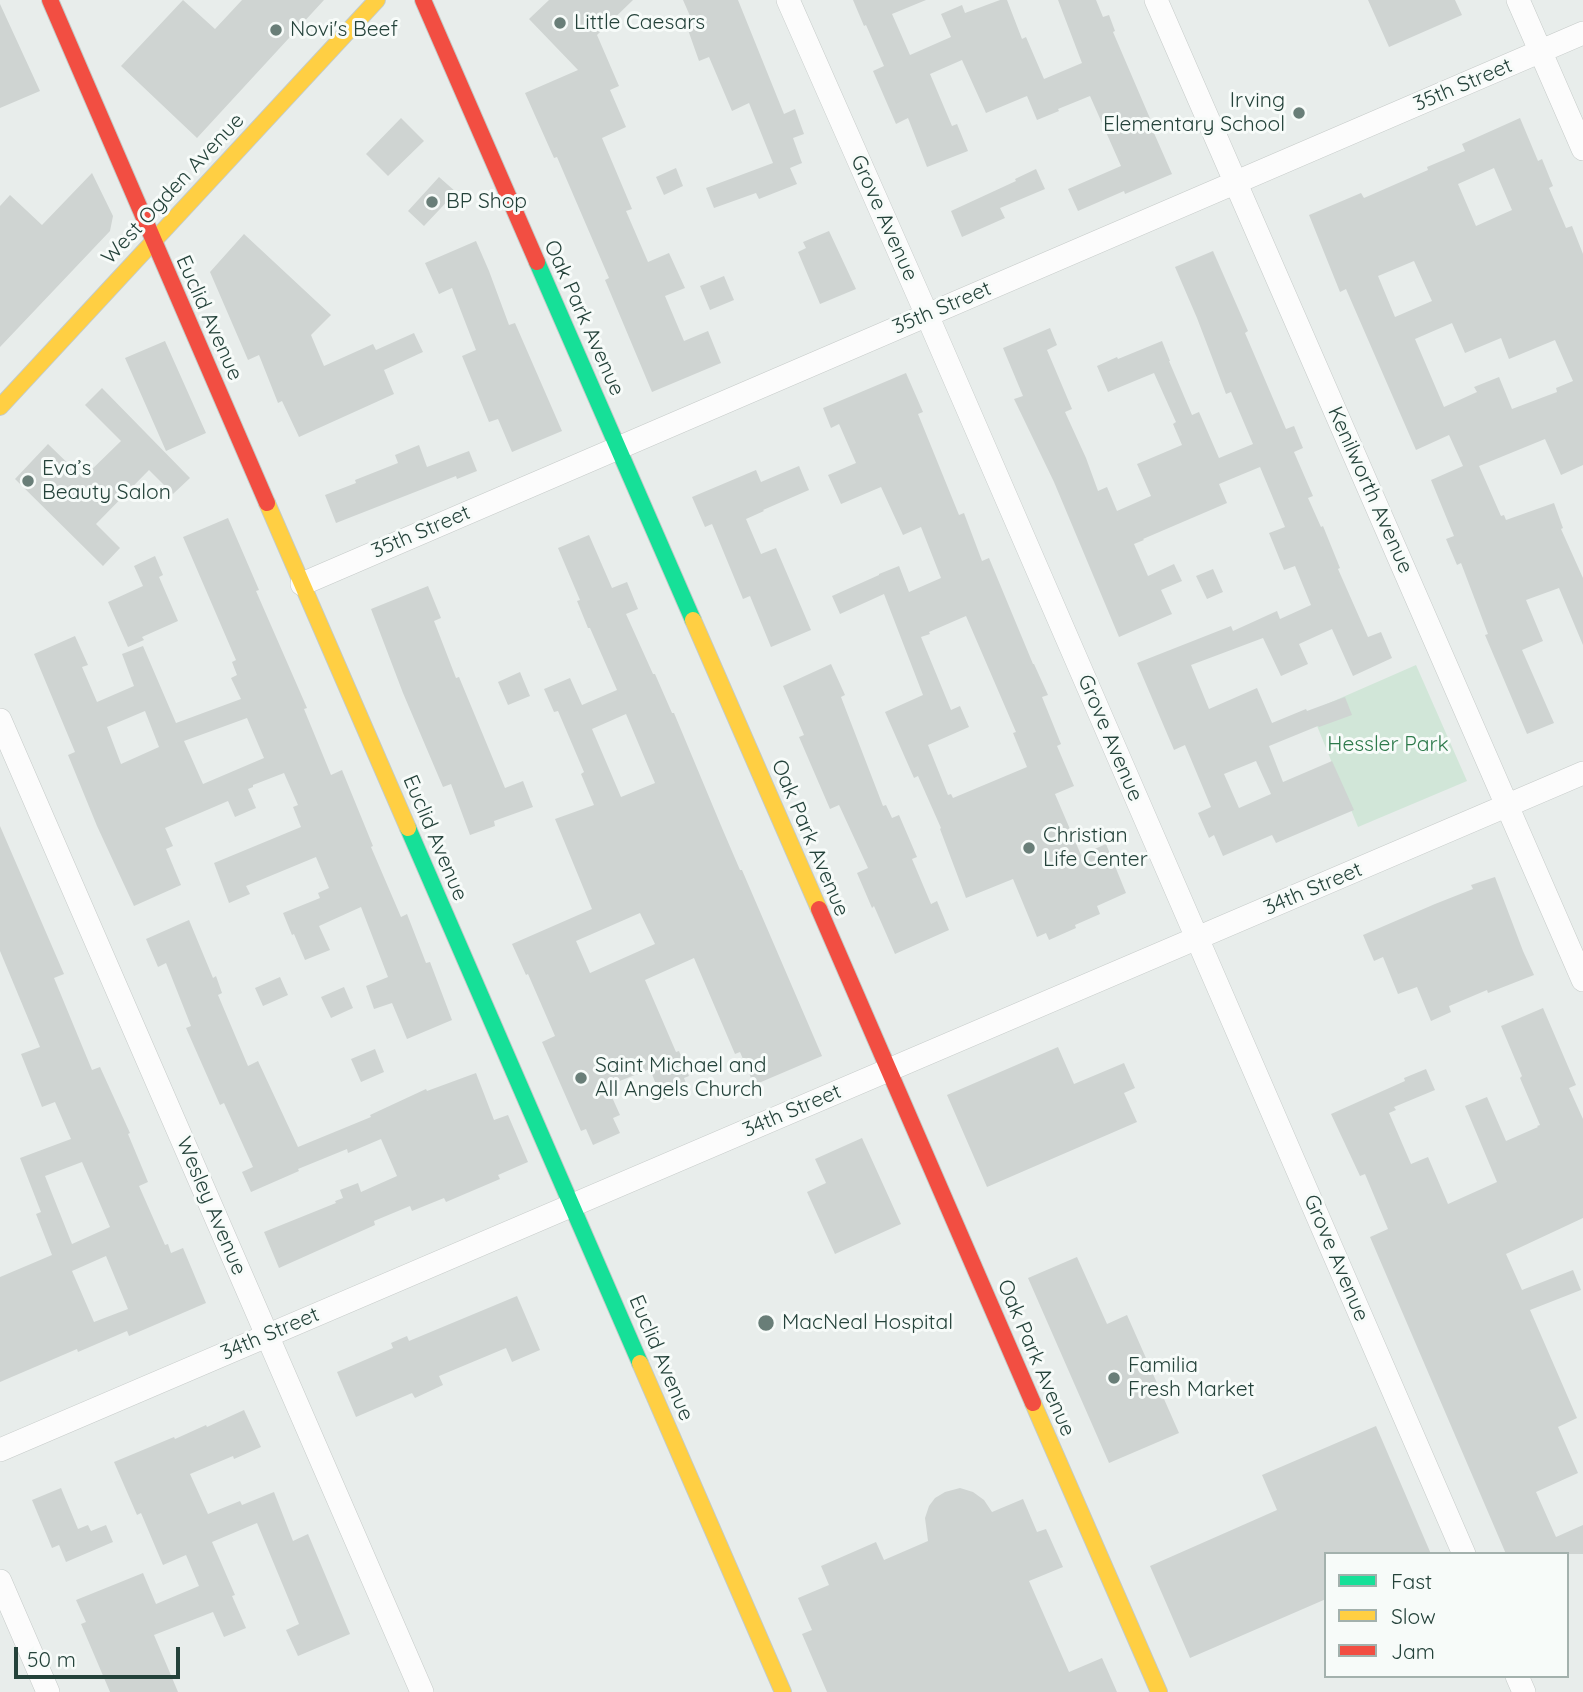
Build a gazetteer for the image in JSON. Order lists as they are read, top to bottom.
{
  "streets": {
    "street": [
      "35th Street",
      "West Ogden Avenue",
      "Grove Avenue",
      "Euclid Avenue",
      "Oak Park Avenue",
      "Kenilworth Avenue",
      "34th Street",
      "Wesley Avenue"
    ]
  },
  "crossings": [
    ["35th Street", "Grove Avenue"],
    ["35th Street", "Euclid Avenue"],
    ["35th Street", "Oak Park Avenue"],
    ["35th Street", "Kenilworth Avenue"],
    ["West Ogden Avenue", "Euclid Avenue"],
    ["Grove Avenue", "34th Street"],
    ["Euclid Avenue", "34th Street"],
    ["Oak Park Avenue", "34th Street"],
    ["Kenilworth Avenue", "34th Street"],
    ["34th Street", "Wesley Avenue"]
  ],
  "parks": ["Hessler Park"],
  "places": [
    "Little Caesars",
    "Novi's Beef",
    "Irving Elementary School",
    "BP Shop",
    "Eva’s Beauty Salon",
    "Christian Life Center",
    "Saint Michael and All Angels Church",
    "MacNeal Hospital",
    "Familia Fresh Market"
  ],
  "legend": ["Fast", "Slow", "Jam"],
  "scale_bar": "50 m"
}
